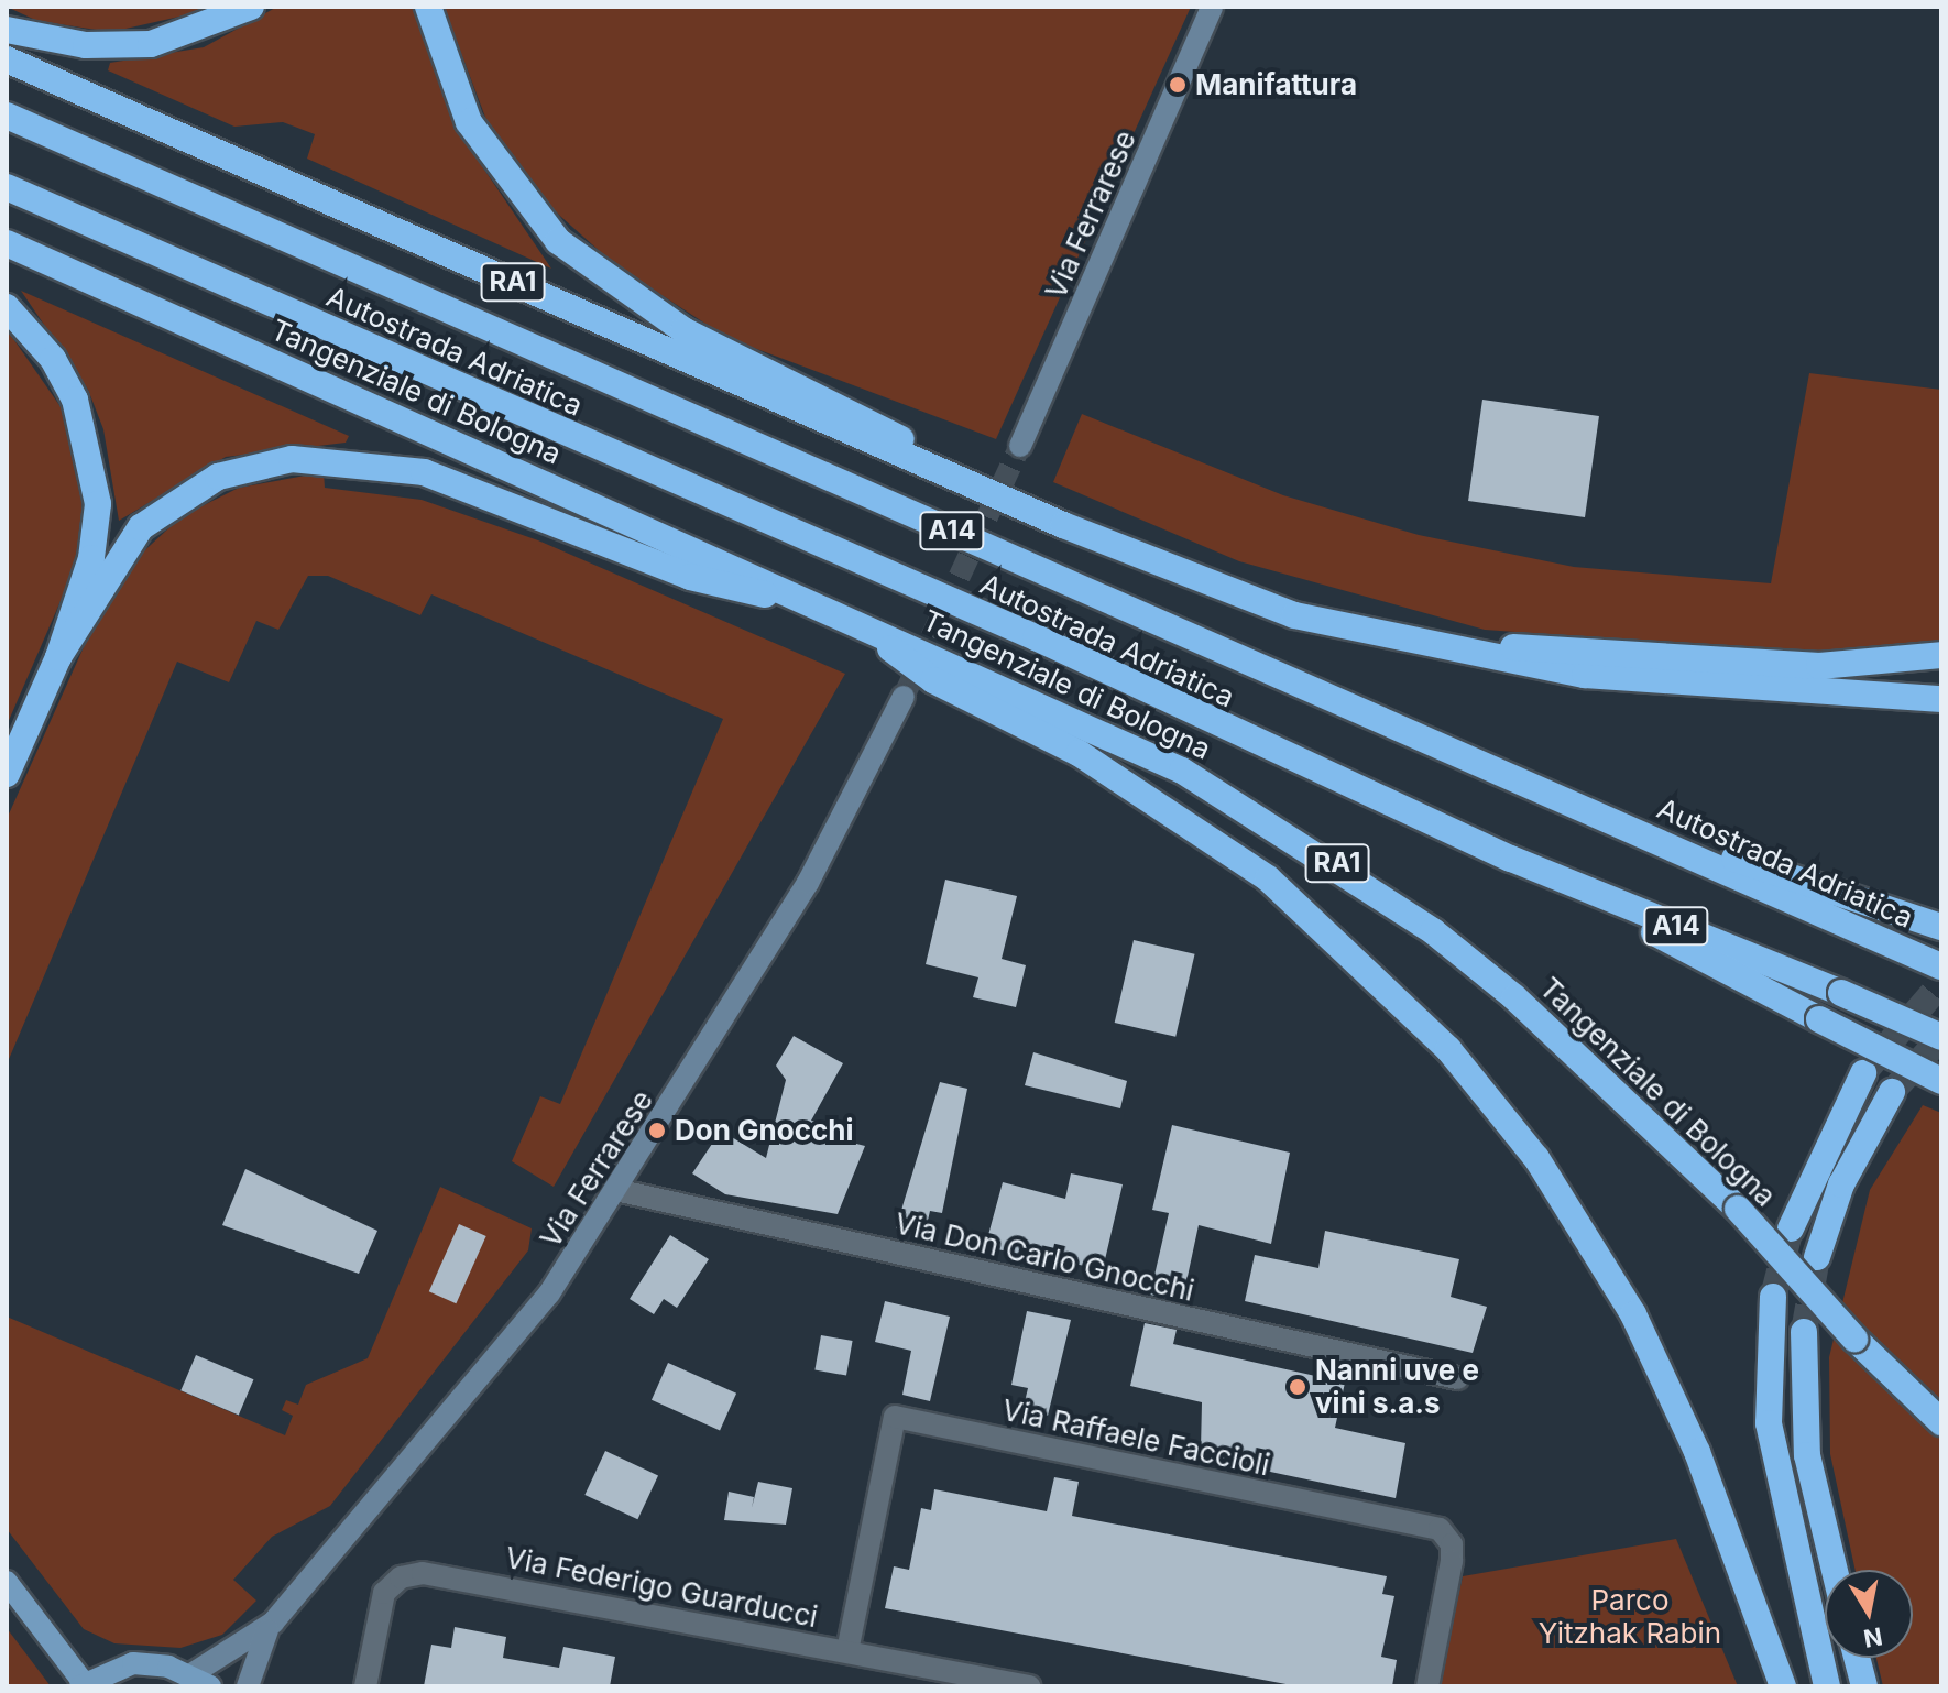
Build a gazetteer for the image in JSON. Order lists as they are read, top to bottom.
{
  "streets": {
    "highway": [
      "RA1",
      "Autostrada Adriatica",
      "Tangenziale di Bologna",
      "A14"
    ],
    "main road": ["Via Ferrarese"],
    "street": ["Via Don Carlo Gnocchi", "Via Raffaele Faccioli", "Via Federigo Guarducci"]
  },
  "crossings": [
    ["Via Ferrarese", "Via Don Carlo Gnocchi"],
    ["Via Raffaele Faccioli", "Via Federigo Guarducci"]
  ],
  "parks": ["Parco Yitzhak Rabin"],
  "places": ["Manifattura", "Don Gnocchi", "Nanni uve e vini s.a.s"],
  "north": "bottom"
}
